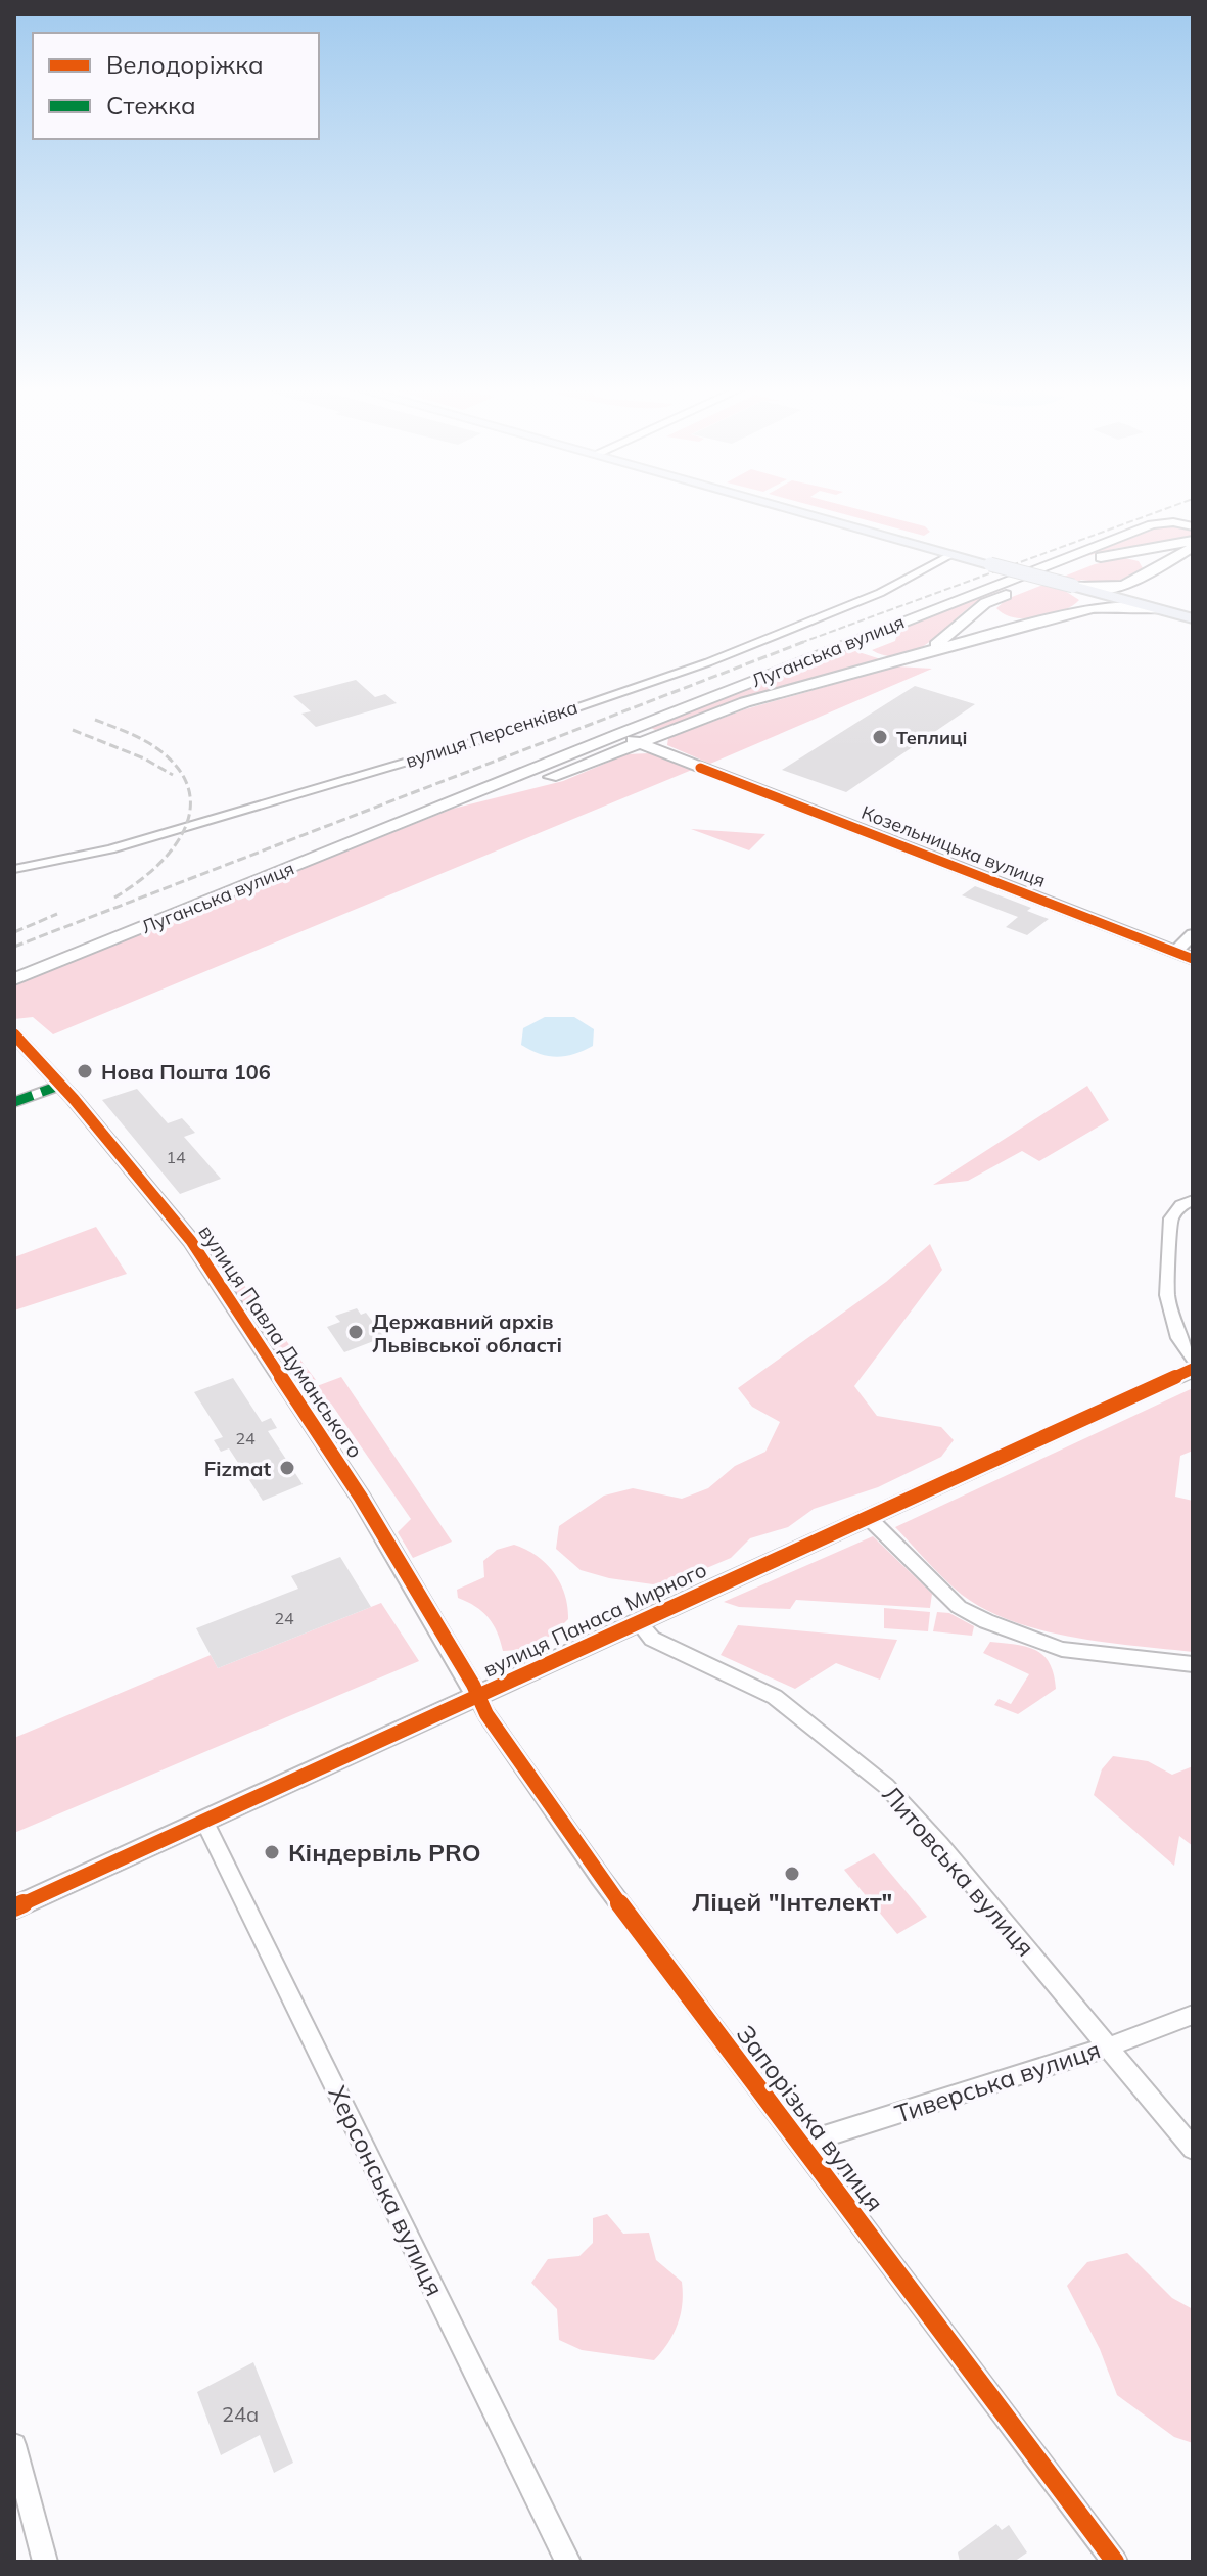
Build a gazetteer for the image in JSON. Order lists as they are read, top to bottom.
{
  "streets": {
    "main road": ["Луганська вулиця", "Козельницька вулиця"],
    "street": [
      "вулиця Персенківка",
      "вулиця Павла Думанського",
      "вулиця Панаса Мирного",
      "Литовська вулиця",
      "Тиверська вулиця",
      "Запорізька вулиця",
      "Херсонська вулиця"
    ]
  },
  "crossings": [
    ["Луганська вулиця", "Козельницька вулиця"],
    ["вулиця Павла Думанського", "вулиця Панаса Мирного"],
    ["вулиця Павла Думанського", "Запорізька вулиця"],
    ["вулиця Панаса Мирного", "Литовська вулиця"],
    ["вулиця Панаса Мирного", "Запорізька вулиця"],
    ["вулиця Панаса Мирного", "Херсонська вулиця"],
    ["Литовська вулиця", "Тиверська вулиця"],
    ["Тиверська вулиця", "Запорізька вулиця"]
  ],
  "places": [
    "Теплиці",
    "Нова Пошта 106",
    "Державний архів Львівської області",
    "Fizmat",
    "Кіндервіль PRO",
    "Ліцей \"Інтелект\""
  ],
  "house_numbers": [
    "14",
    "24",
    "24",
    "24а"
  ],
  "legend": ["Велодоріжка", "Стежка"]
}
